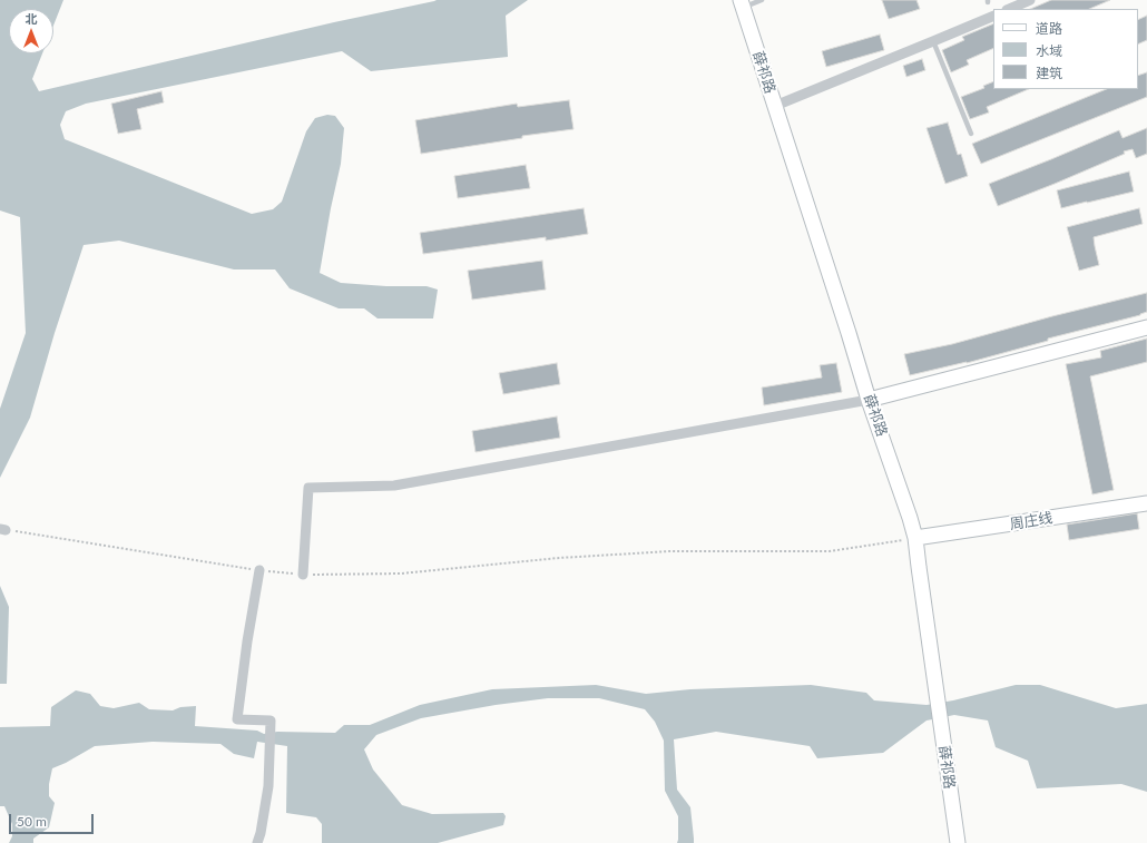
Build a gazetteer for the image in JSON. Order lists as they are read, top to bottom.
{
  "streets": {
    "street": ["薛祁路", "周庄线"]
  },
  "crossings": [
    ["薛祁路", "周庄线"]
  ],
  "legend": ["道路", "水域", "建筑"],
  "scale_bar": "50 m",
  "north": "top"
}
